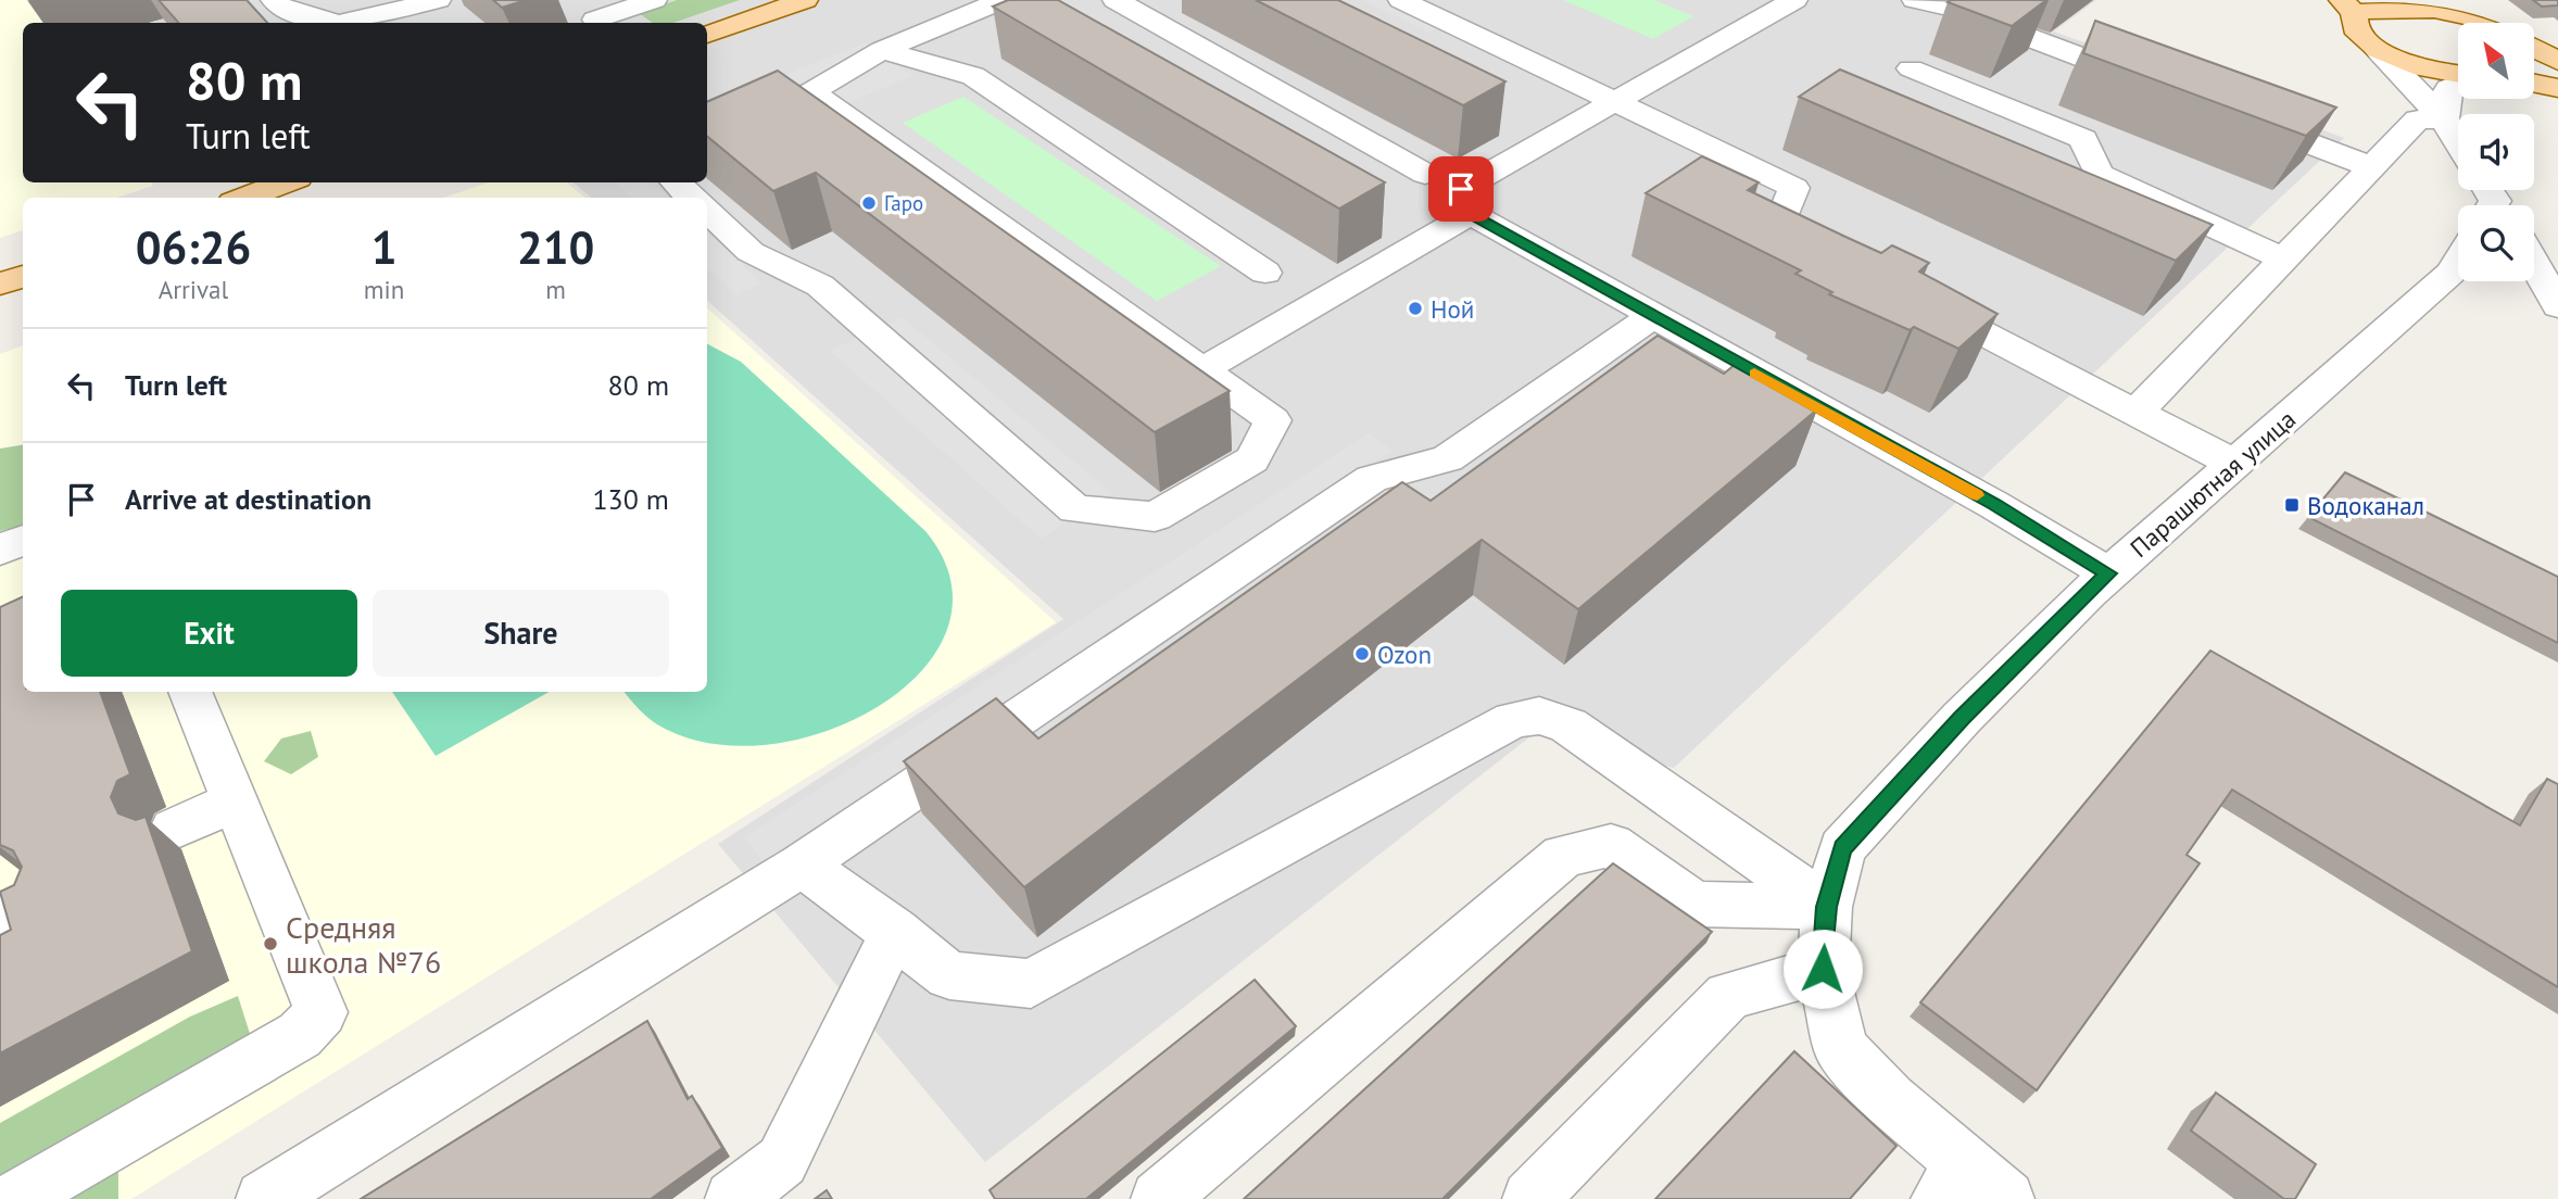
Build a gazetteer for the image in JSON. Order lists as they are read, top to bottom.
{
  "streets": {
    "street": ["Парашютная улица"]
  },
  "places": {
    "other": [
      "Гаро",
      "Ной",
      "Ozon",
      "Средняя школа №76"
    ],
    "transit": ["Водоканал"]
  },
  "north": "top left",
  "page": {
    "turn": ["80 m", "Turn left"],
    "eta": [
      "06:26",
      "Arrival",
      "1",
      "min",
      "210",
      "m"
    ],
    "list": [
      {
        "name": "Turn left",
        "value": "80 m"
      },
      {
        "name": "Arrive at destination",
        "value": "130 m"
      }
    ],
    "buttons": ["Exit", "Share"]
  }
}
